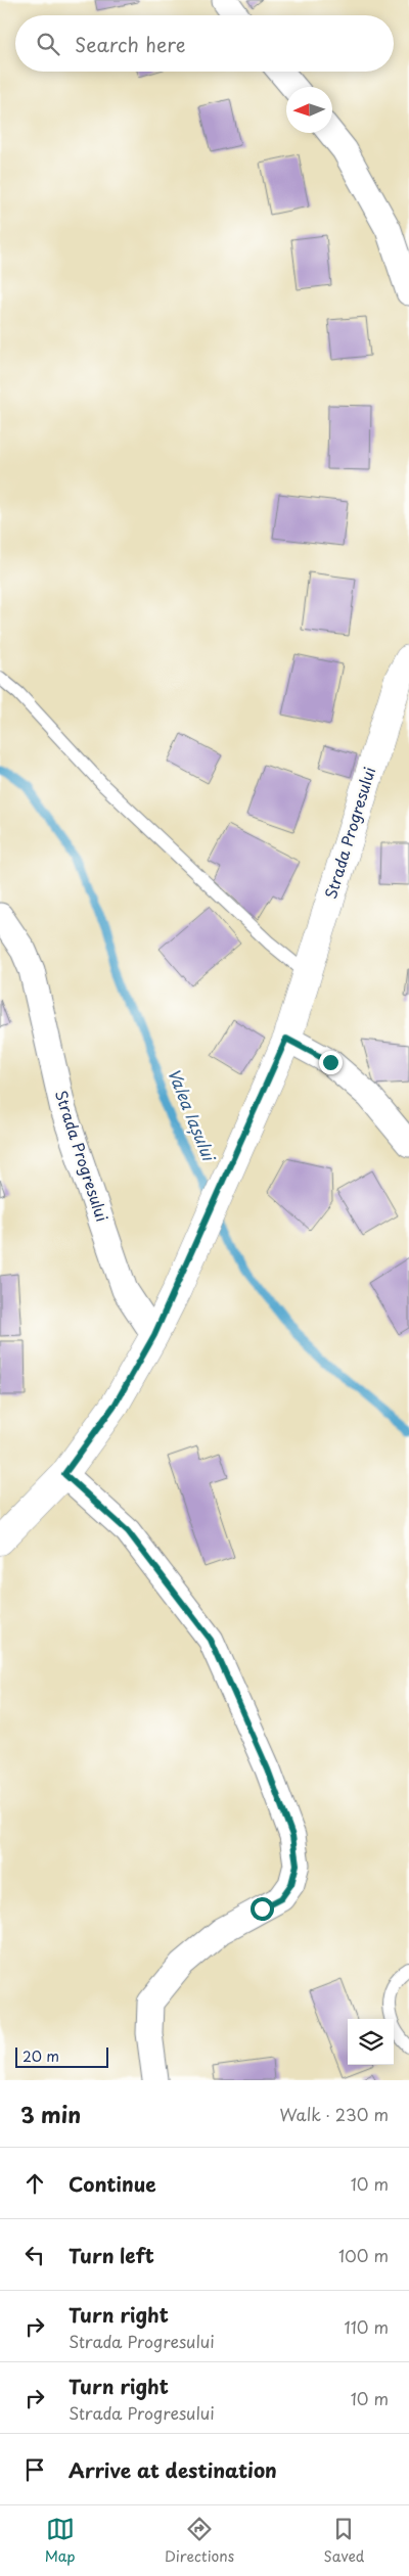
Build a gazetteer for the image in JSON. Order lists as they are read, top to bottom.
{
  "streets": {
    "street": ["Strada Progresului"]
  },
  "water": ["Valea Iașului"],
  "scale_bar": "20 m",
  "north": "left",
  "page": {
    "search": "Search here",
    "scale": "20 m",
    "heading": ["3 min", "Walk · 230 m"],
    "list": [
      ["Continue", "10 m"],
      ["Turn left", "100 m"],
      ["Turn right", "Strada Progresului", "110 m"],
      ["Turn right", "Strada Progresului", "10 m"],
      "Arrive at destination"
    ],
    "nav": ["Map", "Directions", "Saved"]
  }
}
